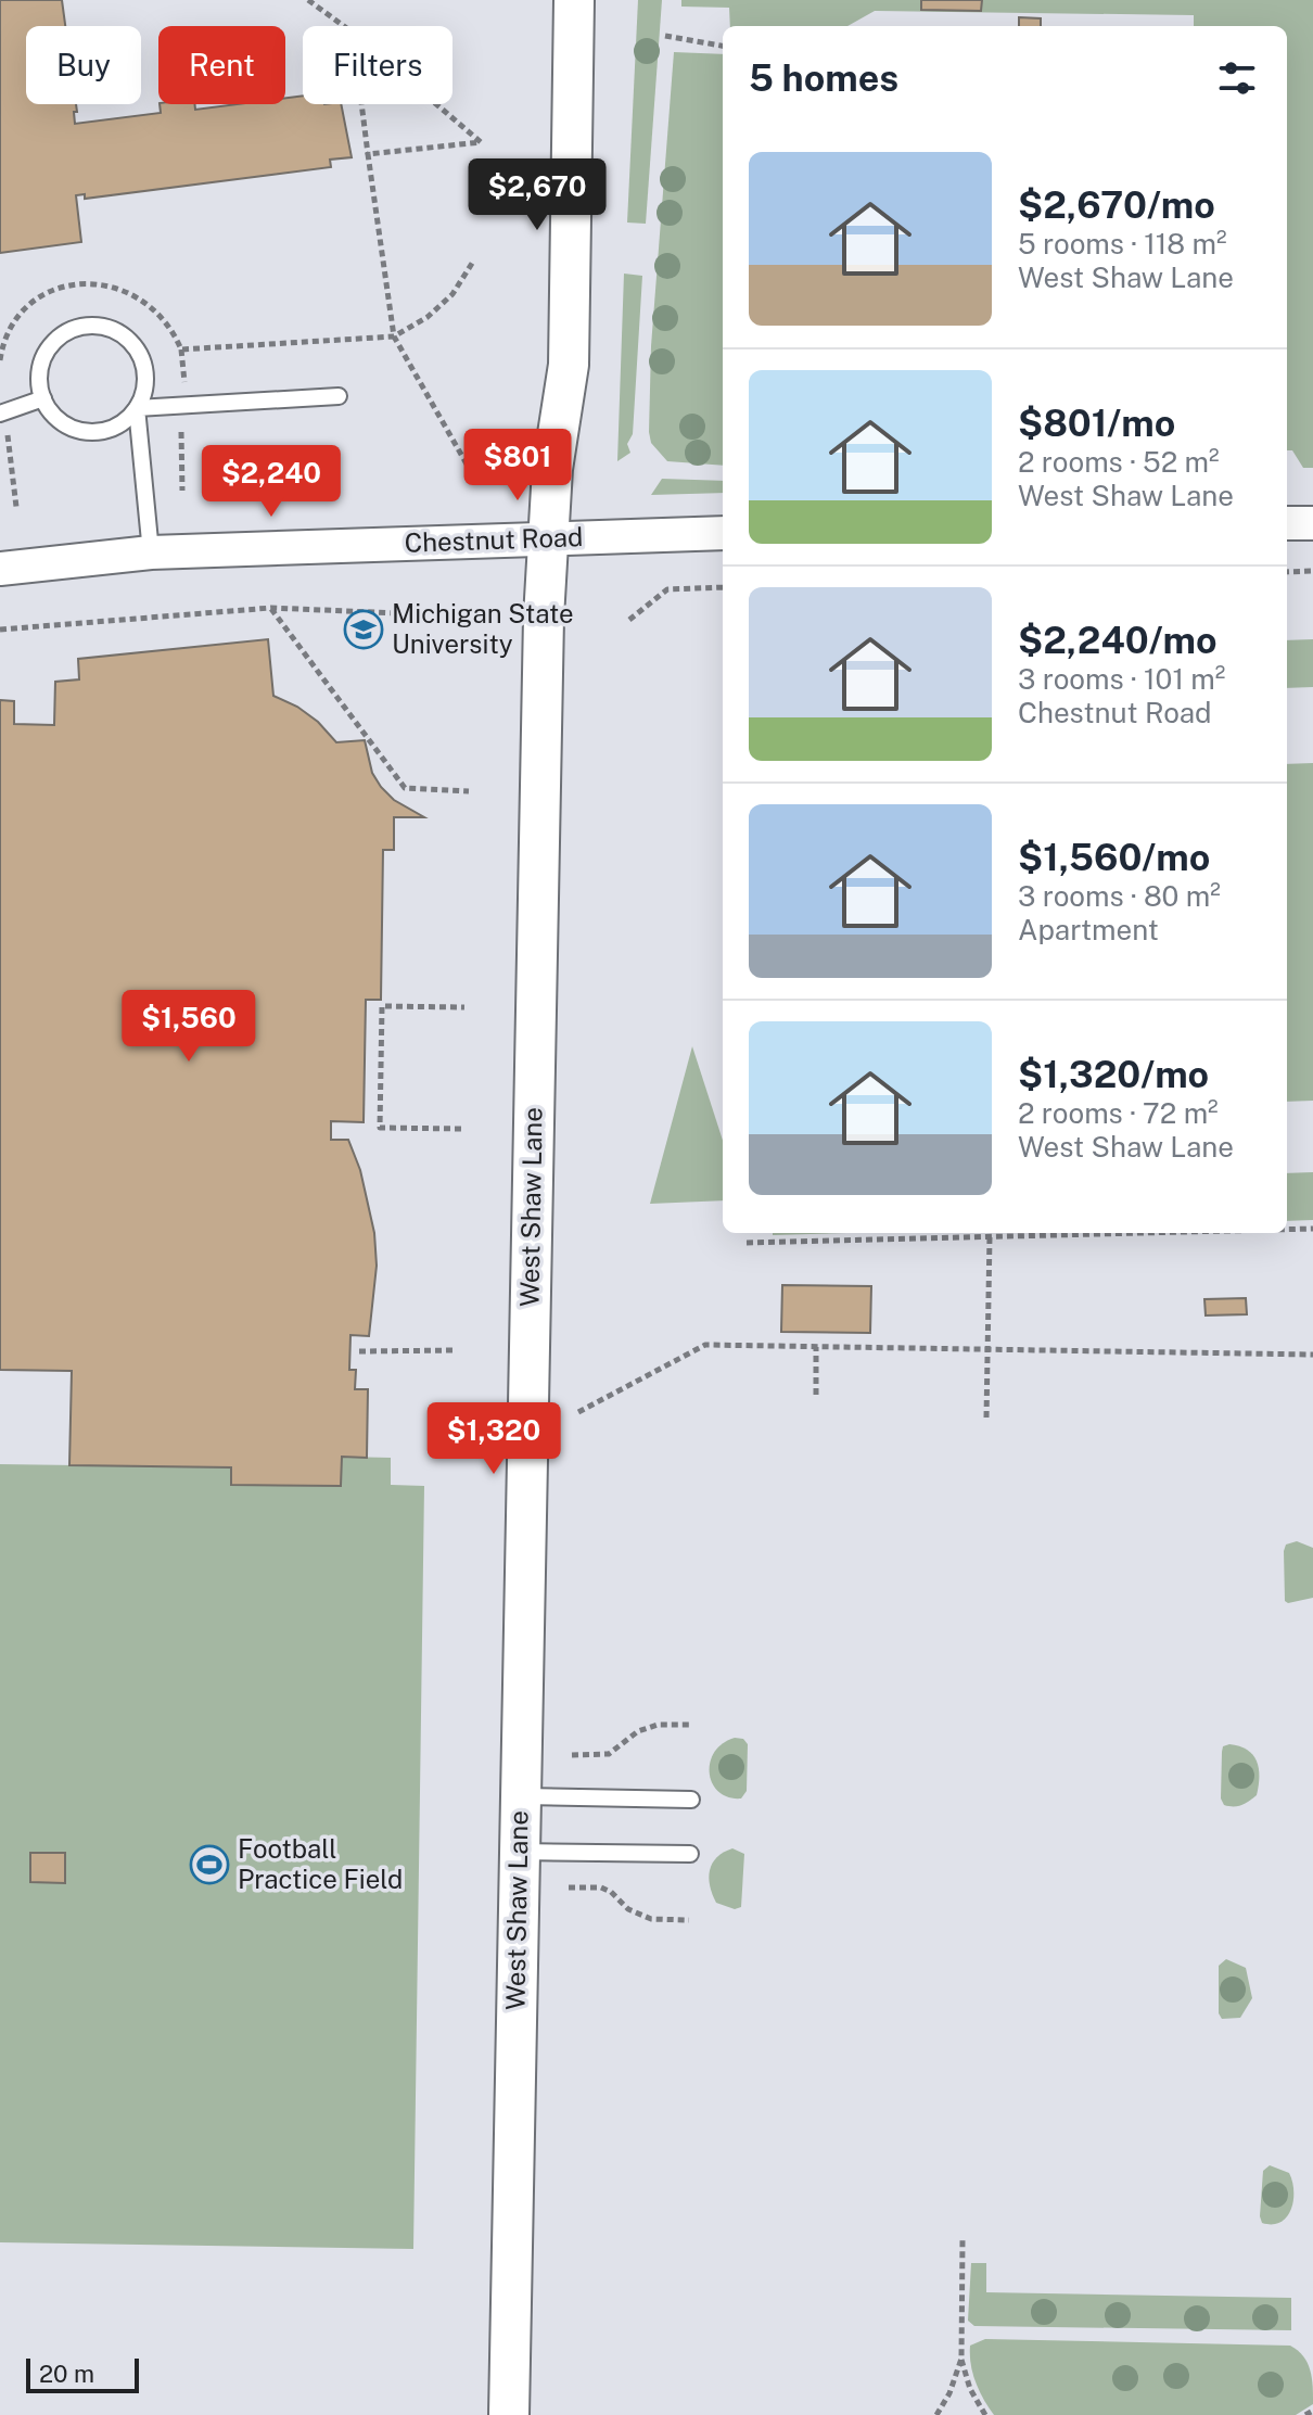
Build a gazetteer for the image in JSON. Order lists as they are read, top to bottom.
{
  "streets": {
    "street": ["Chestnut Road", "West Shaw Lane"]
  },
  "crossings": [
    ["Chestnut Road", "West Shaw Lane"]
  ],
  "places": {
    "school or university": ["Michigan State University"],
    "sports": ["Football Practice Field"]
  },
  "scale_bar": "20 m",
  "page": {
    "chip": ["Buy", "Rent", "Filters"],
    "heading": "5 homes",
    "list": [
      {
        "name": "$2,670/mo",
        "note": "5 rooms · 118 m² · West Shaw Lane"
      },
      {
        "name": "$801/mo",
        "note": "2 rooms · 52 m² · West Shaw Lane"
      },
      {
        "name": "$2,240/mo",
        "note": "3 rooms · 101 m² · Chestnut Road"
      },
      {
        "name": "$1,560/mo",
        "note": "3 rooms · 80 m² · Apartment"
      },
      {
        "name": "$1,320/mo",
        "note": "2 rooms · 72 m² · West Shaw Lane"
      }
    ],
    "price": [
      "$2,670",
      "$801",
      "$2,240",
      "$1,560",
      "$1,320"
    ],
    "scale": "20 m"
  }
}
